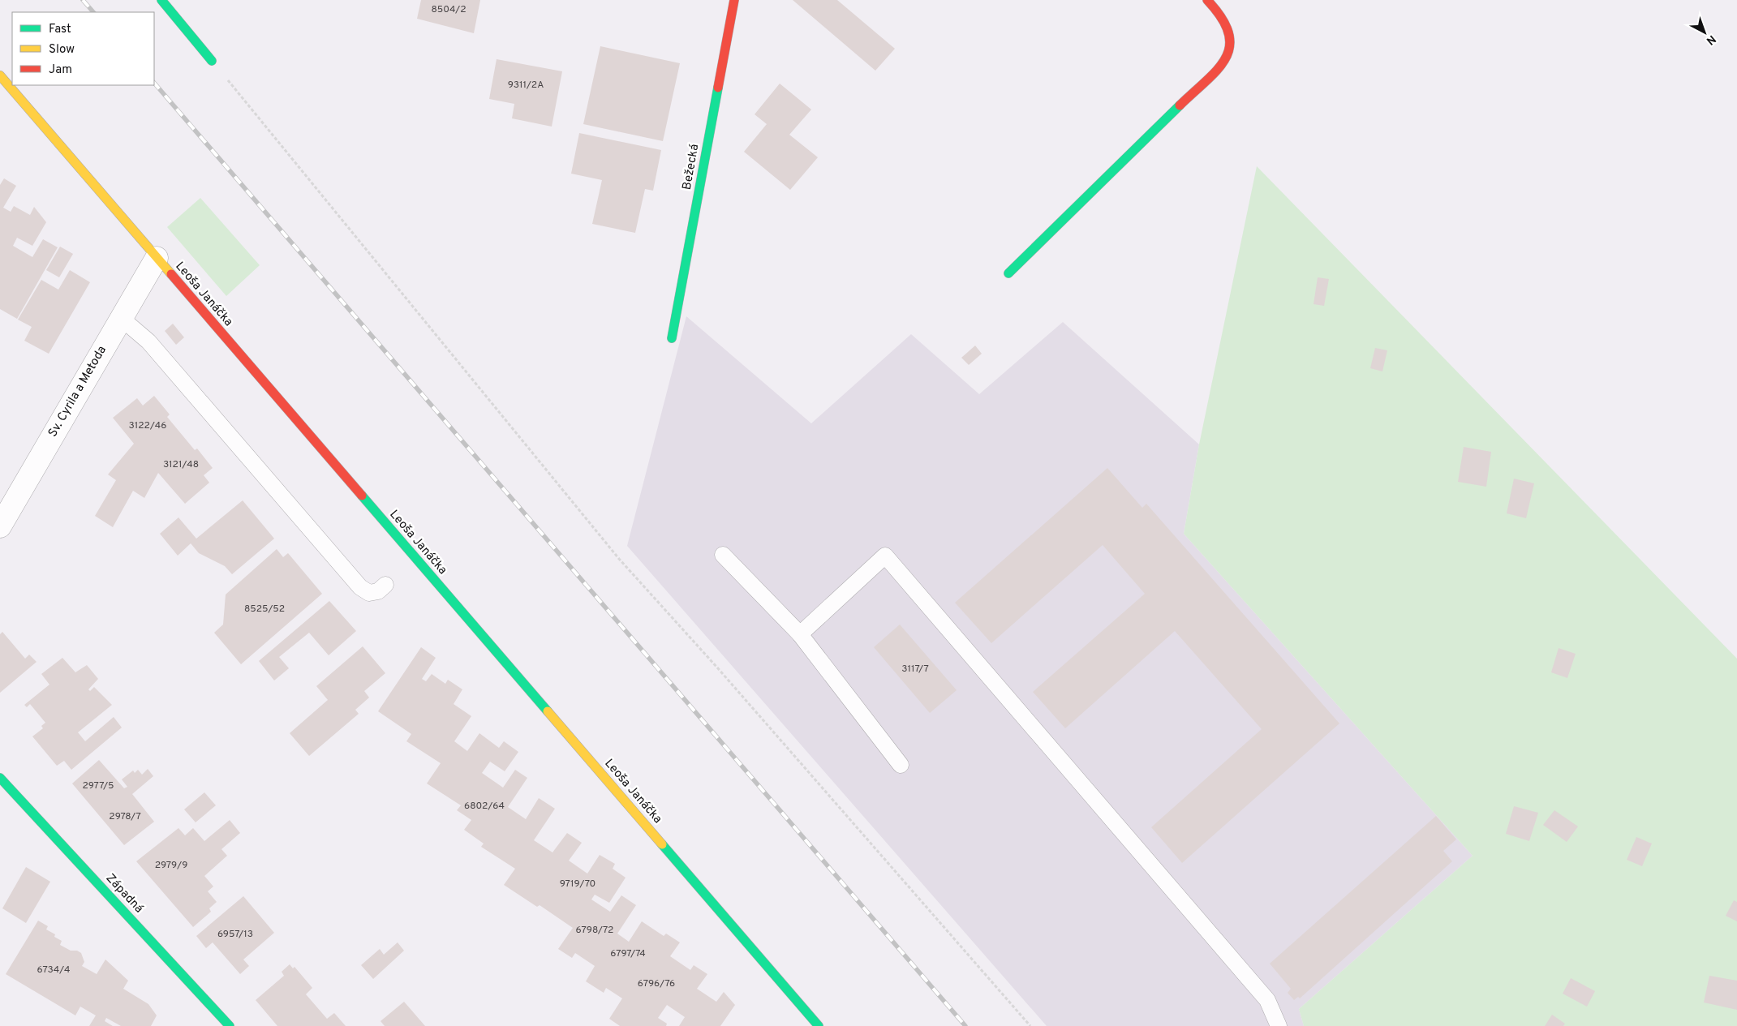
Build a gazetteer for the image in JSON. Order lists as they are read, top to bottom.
{
  "streets": {
    "street": [
      "Bežecká",
      "Leoša Janáčka",
      "Sv. Cyrila a Metoda",
      "Západná"
    ]
  },
  "crossings": [
    ["Leoša Janáčka", "Sv. Cyrila a Metoda"]
  ],
  "house_numbers": [
    "8504/2",
    "9311/2A",
    "3122/46",
    "3121/48",
    "8525/52",
    "3117/7",
    "2977/5",
    "6802/64",
    "2978/7",
    "2979/9",
    "9719/70",
    "6798/72",
    "6957/13",
    "6797/74",
    "6734/4",
    "6796/76"
  ],
  "legend": ["Fast", "Slow", "Jam"],
  "north": "bottom right"
}
